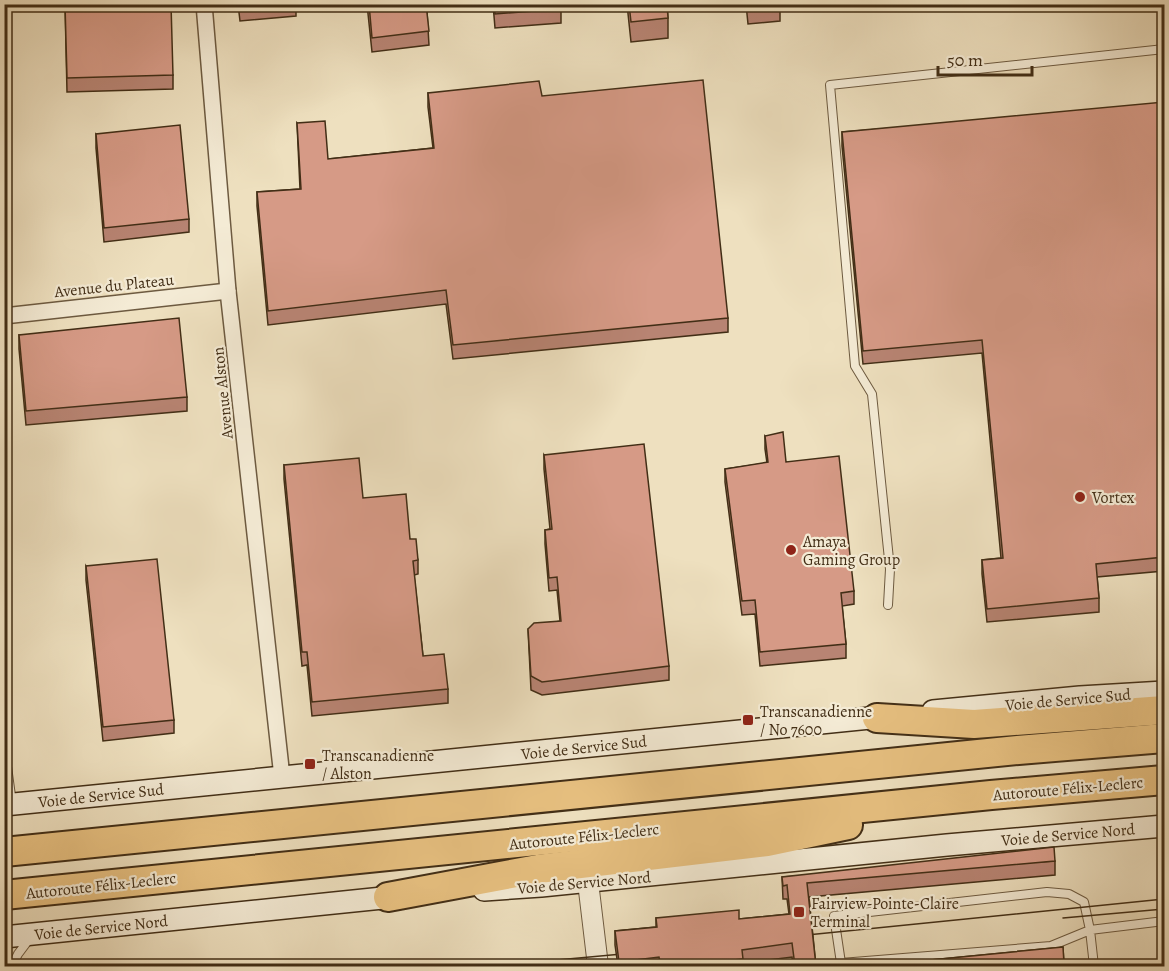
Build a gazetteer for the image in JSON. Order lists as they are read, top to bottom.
{
  "streets": {
    "highway": ["Autoroute Félix-Leclerc"],
    "main road": ["Voie de Service Sud", "Voie de Service Nord"],
    "street": ["Avenue du Plateau", "Avenue Alston"]
  },
  "crossings": [
    ["Avenue du Plateau", "Avenue Alston"],
    ["Avenue Alston", "Voie de Service Sud"]
  ],
  "places": {
    "other": ["Vortex", "Amaya Gaming Group"],
    "transit": ["Transcanadienne / No 7600", "Transcanadienne / Alston", "Fairview-Pointe-Claire Terminal"]
  },
  "scale_bar": "50 m"
}
